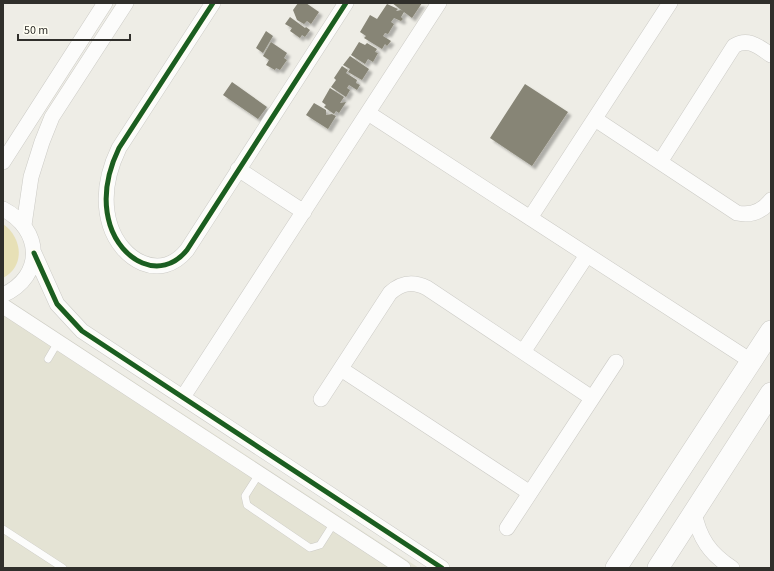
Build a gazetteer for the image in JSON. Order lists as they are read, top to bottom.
{
  "scale_bar": "50 m"
}
